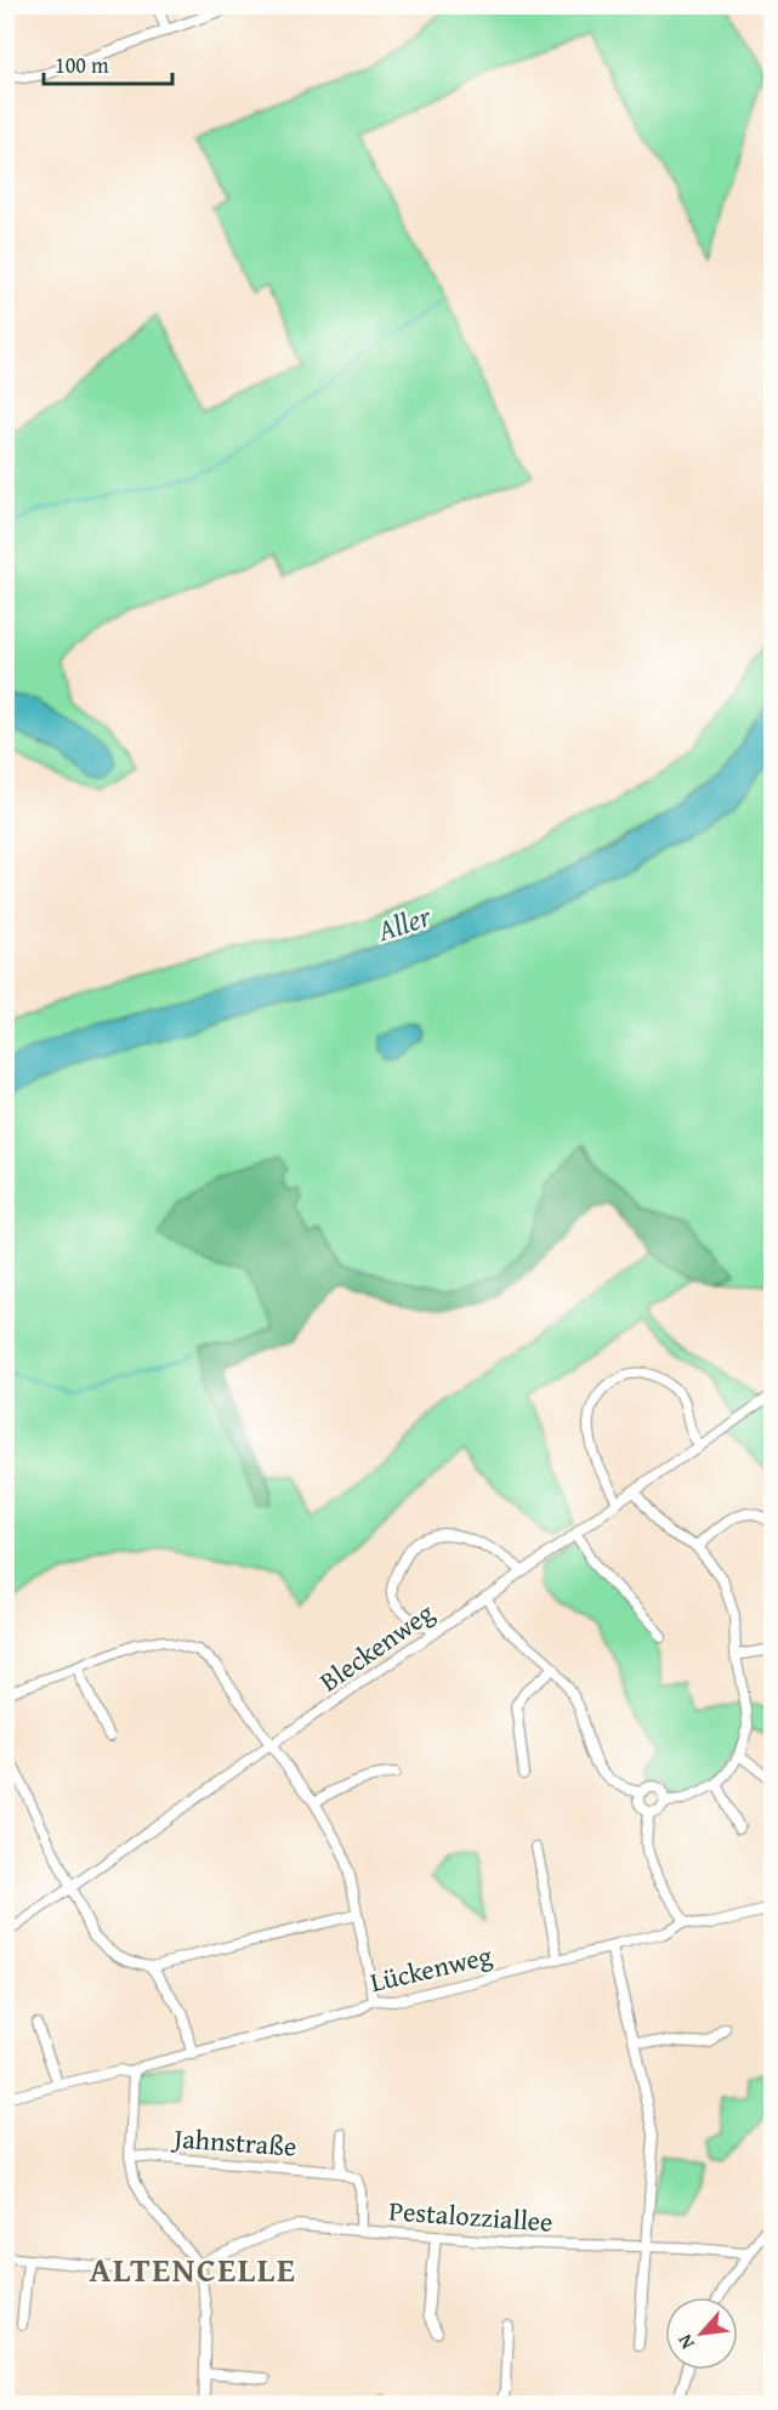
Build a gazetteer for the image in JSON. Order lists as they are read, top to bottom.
{
  "streets": {
    "street": [
      "Bleckenweg",
      "Lückenweg",
      "Jahnstraße",
      "Pestalozziallee"
    ]
  },
  "districts": ["ALTENCELLE"],
  "water": ["Aller"],
  "scale_bar": "100 m",
  "north": "bottom left"
}
